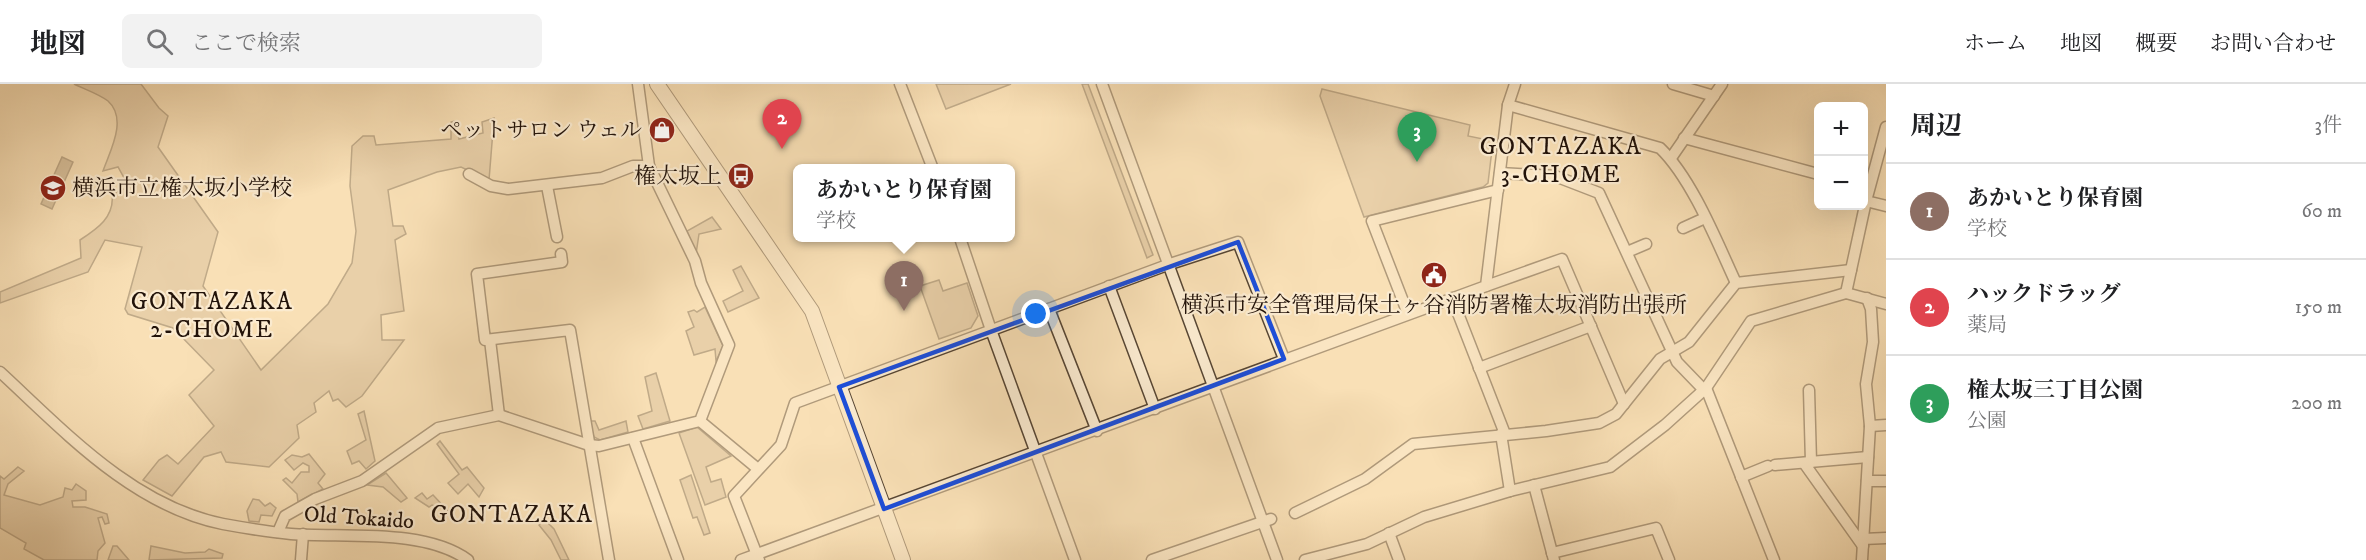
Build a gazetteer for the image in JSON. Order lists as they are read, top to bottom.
{
  "streets": {
    "street": ["Old Tokaido"]
  },
  "districts": ["GONTAZAKA 3-CHOME", "GONTAZAKA 2-CHOME", "GONTAZAKA"],
  "places": {
    "shop": ["ペットサロン ウェル"],
    "bus stop": ["権太坂上"],
    "school or university": ["横浜市立権太坂小学校"],
    "public building": ["横浜市安全管理局保土ヶ谷消防署権太坂消防出張所"]
  },
  "page": {
    "header": "地図",
    "search": "ここで検索",
    "nav": [
      "ホーム",
      "地図",
      "概要",
      "お問い合わせ"
    ],
    "heading": ["周辺", "3件"],
    "pins": ["2", "3", "1"],
    "map_buttons": ["+", "−"],
    "list": [
      {
        "mark": "1",
        "name": "あかいとり保育園",
        "note": "学校",
        "value": "60 m"
      },
      {
        "mark": "2",
        "name": "ハックドラッグ",
        "note": "薬局",
        "value": "150 m"
      },
      {
        "mark": "3",
        "name": "権太坂三丁目公園",
        "note": "公園",
        "value": "200 m"
      }
    ],
    "popup": ["あかいとり保育園", "学校"]
  }
}
